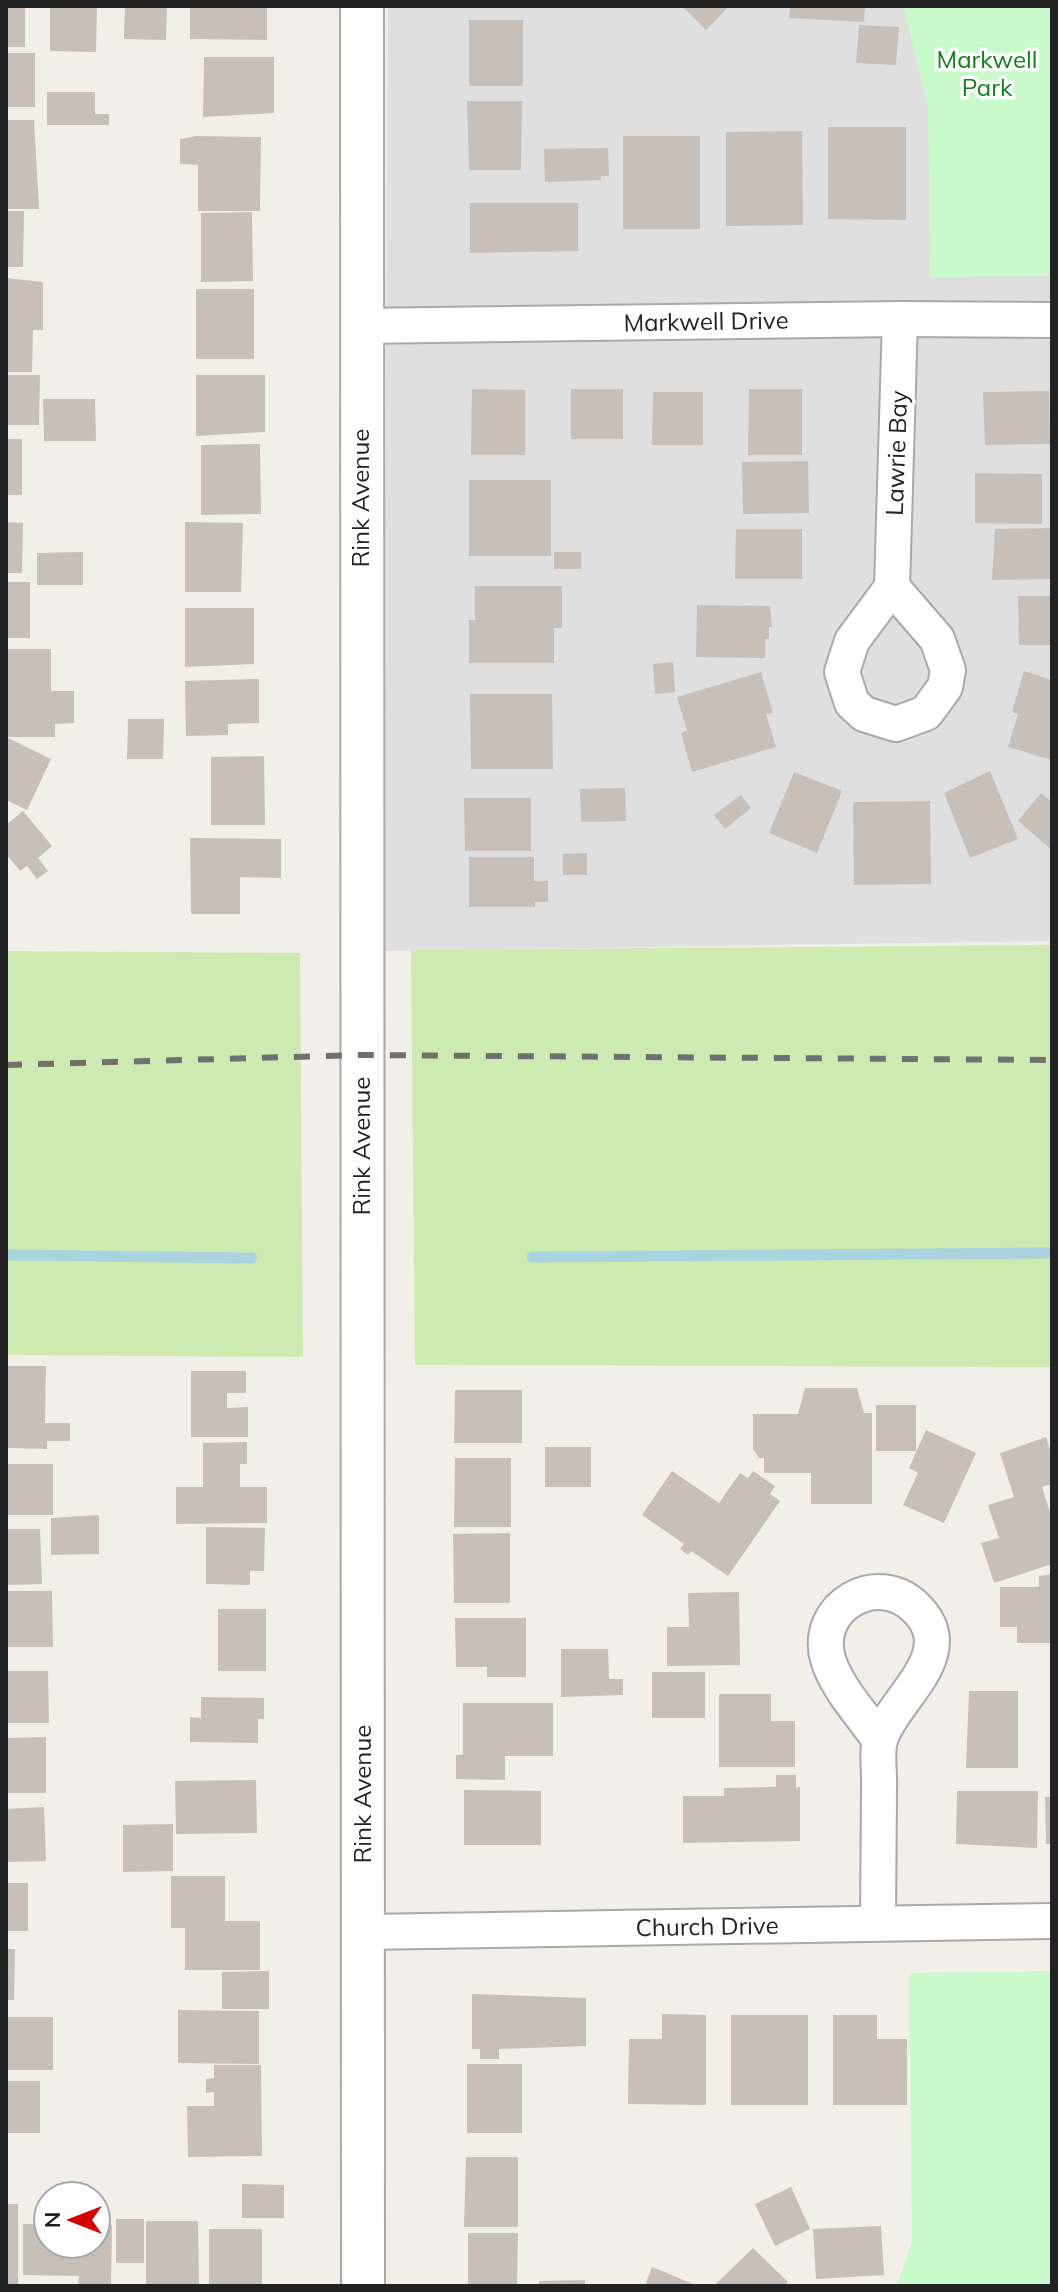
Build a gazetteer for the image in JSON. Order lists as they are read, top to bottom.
{
  "streets": {
    "street": [
      "Markwell Drive",
      "Lawrie Bay",
      "Rink Avenue",
      "Church Drive"
    ]
  },
  "crossings": [
    ["Markwell Drive", "Lawrie Bay"],
    ["Markwell Drive", "Rink Avenue"],
    ["Rink Avenue", "Church Drive"]
  ],
  "parks": ["Markwell Park"],
  "north": "left"
}
